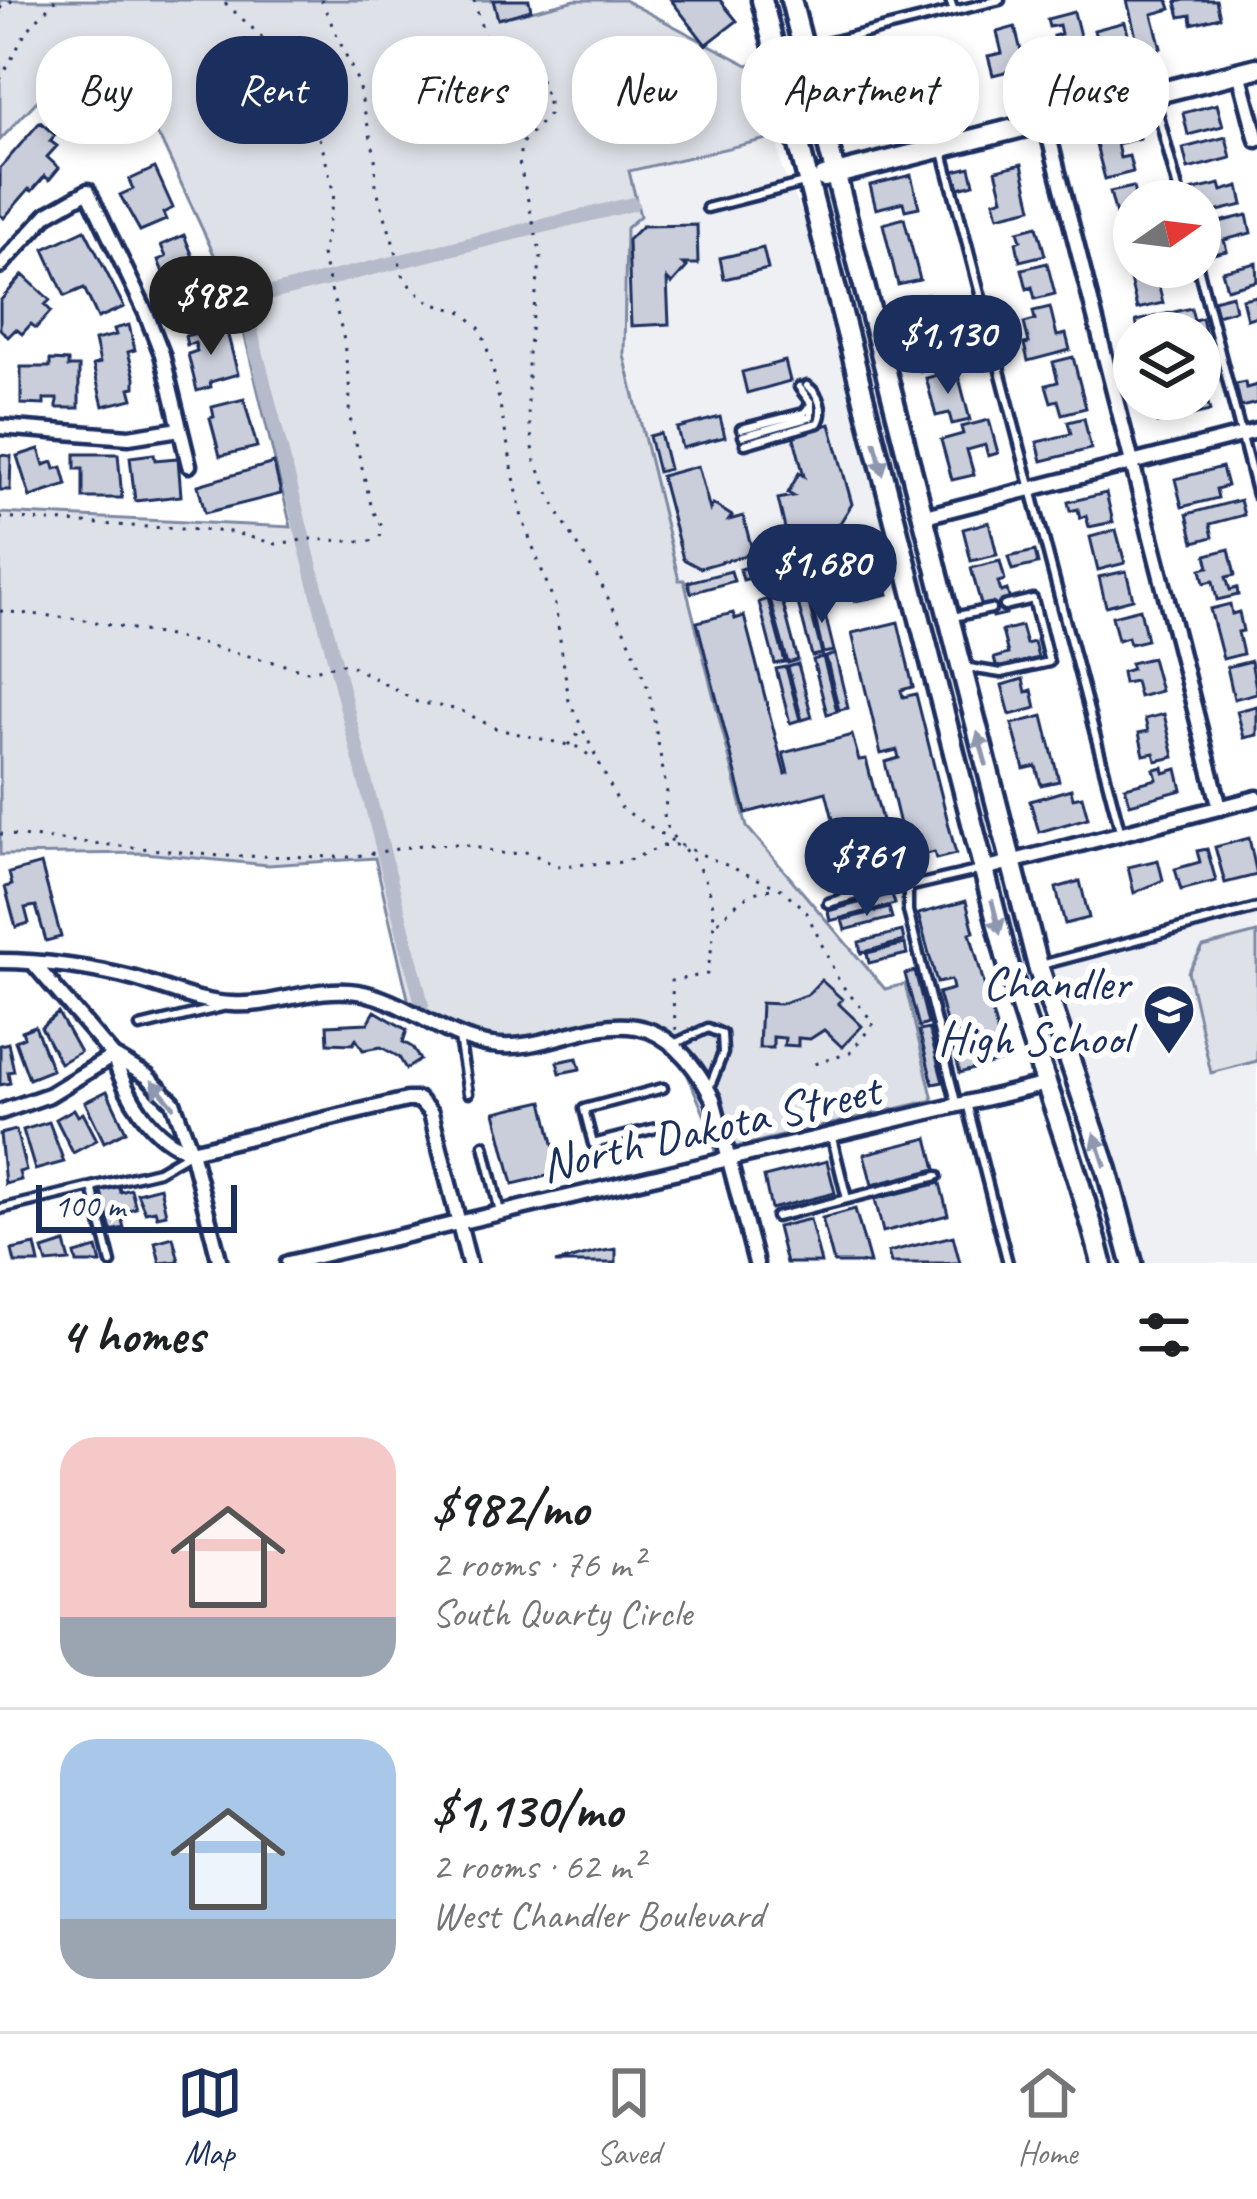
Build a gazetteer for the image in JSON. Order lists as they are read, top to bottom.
{
  "streets": {
    "street": ["North Dakota Street"]
  },
  "places": {
    "school or university": ["Chandler High School"]
  },
  "scale_bar": "100 m",
  "north": "right",
  "page": {
    "chip": [
      "Buy",
      "Rent",
      "Filters",
      "New",
      "Apartment",
      "House"
    ],
    "price": [
      "$982",
      "$1,130",
      "$1,680",
      "$761"
    ],
    "scale": "100 m",
    "heading": "4 homes",
    "list": [
      {
        "name": "$982/mo",
        "note": "2 rooms · 76 m² · South Quarty Circle"
      },
      {
        "name": "$1,130/mo",
        "note": "2 rooms · 62 m² · West Chandler Boulevard"
      }
    ],
    "tabs": ["Map", "Saved", "Home"]
  }
}
